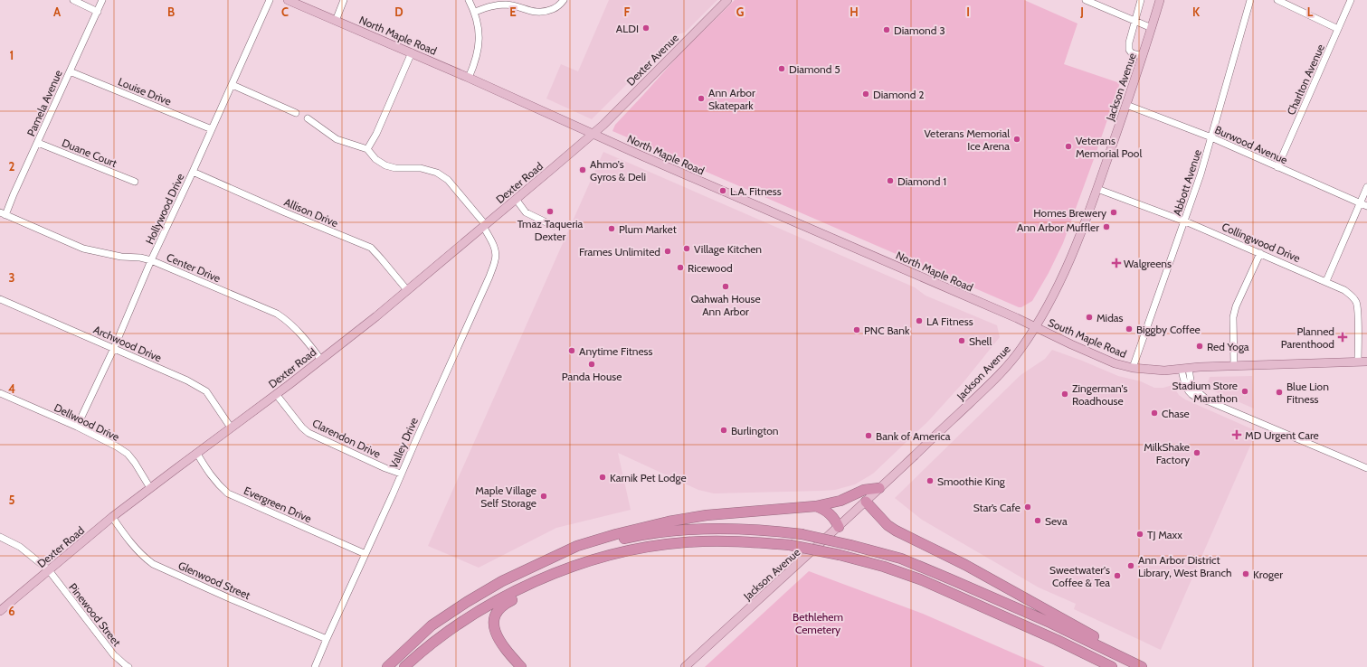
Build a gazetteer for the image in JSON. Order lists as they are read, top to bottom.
{
  "streets": {
    "main road": [
      "North Maple Road",
      "Dexter Avenue",
      "Jackson Avenue",
      "Dexter Road",
      "South Maple Road"
    ],
    "street": [
      "Charlton Avenue",
      "Louise Drive",
      "Pamela Avenue",
      "Burwood Avenue",
      "Duane Court",
      "Abbott Avenue",
      "Hollywood Drive",
      "Allison Drive",
      "Collingwood Drive",
      "Center Drive",
      "Archwood Drive",
      "Dellwood Drive",
      "Clarendon Drive",
      "Valley Drive",
      "Evergreen Drive",
      "Glenwood Street",
      "Pinewood Street"
    ]
  },
  "crossings": [
    ["North Maple Road", "Dexter Avenue"],
    ["North Maple Road", "Jackson Avenue"],
    ["North Maple Road", "Dexter Road"],
    ["North Maple Road", "South Maple Road"],
    ["Dexter Avenue", "Dexter Road"],
    ["Charlton Avenue", "Burwood Avenue"],
    ["Jackson Avenue", "Burwood Avenue"],
    ["Jackson Avenue", "Collingwood Drive"],
    ["Jackson Avenue", "South Maple Road"],
    ["Louise Drive", "Pamela Avenue"],
    ["Louise Drive", "Hollywood Drive"],
    ["Pamela Avenue", "Duane Court"],
    ["Pamela Avenue", "Center Drive"],
    ["Burwood Avenue", "Abbott Avenue"],
    ["Dexter Road", "Allison Drive"],
    ["Dexter Road", "Center Drive"],
    ["Dexter Road", "Archwood Drive"],
    ["Dexter Road", "Dellwood Drive"],
    ["Dexter Road", "Clarendon Drive"],
    ["Dexter Road", "Valley Drive"],
    ["Dexter Road", "Evergreen Drive"],
    ["Dexter Road", "Glenwood Street"],
    ["Dexter Road", "Pinewood Street"],
    ["Abbott Avenue", "Collingwood Drive"],
    ["Abbott Avenue", "South Maple Road"],
    ["Hollywood Drive", "Allison Drive"],
    ["Hollywood Drive", "Center Drive"],
    ["Hollywood Drive", "Archwood Drive"],
    ["Hollywood Drive", "Dellwood Drive"],
    ["Collingwood Drive", "South Maple Road"],
    ["Clarendon Drive", "Valley Drive"],
    ["Valley Drive", "Evergreen Drive"],
    ["Valley Drive", "Glenwood Street"]
  ],
  "parks": ["Bethlehem Cemetery"],
  "places": {
    "other": [
      "ALDI",
      "Diamond 3",
      "Diamond 5",
      "Diamond 2",
      "Ann Arbor Skatepark",
      "Veterans Memorial Ice Arena",
      "Veterans Memorial Pool",
      "Ahmo's Gyros & Deli",
      "Diamond 1",
      "L.A. Fitness",
      "Tmaz Taqueria Dexter",
      "Homes Brewery",
      "Ann Arbor Muffler",
      "Plum Market",
      "Village Kitchen",
      "Frames Unlimited",
      "Ricewood",
      "Qahwah House Ann Arbor",
      "Midas",
      "LA Fitness",
      "Biggby Coffee",
      "PNC Bank",
      "Shell",
      "Red Yoga",
      "Anytime Fitness",
      "Panda House",
      "Stadium Store Marathon",
      "Blue Lion Fitness",
      "Zingerman's Roadhouse",
      "Chase",
      "Burlington",
      "Bank of America",
      "MilkShake Factory",
      "Karnik Pet Lodge",
      "Smoothie King",
      "Maple Village Self Storage",
      "Star’s Cafe",
      "Seva",
      "TJ Maxx",
      "Ann Arbor District Library, West Branch",
      "Kroger",
      "Sweetwater's Coffee & Tea"
    ],
    "health": ["Walgreens", "Planned Parenthood", "MD Urgent Care"]
  },
  "grid": {
    "columns": [
      "A",
      "B",
      "C",
      "D",
      "E",
      "F",
      "G",
      "H",
      "I",
      "J",
      "K",
      "L"
    ],
    "rows": [
      "1",
      "2",
      "3",
      "4",
      "5",
      "6"
    ]
  }
}
